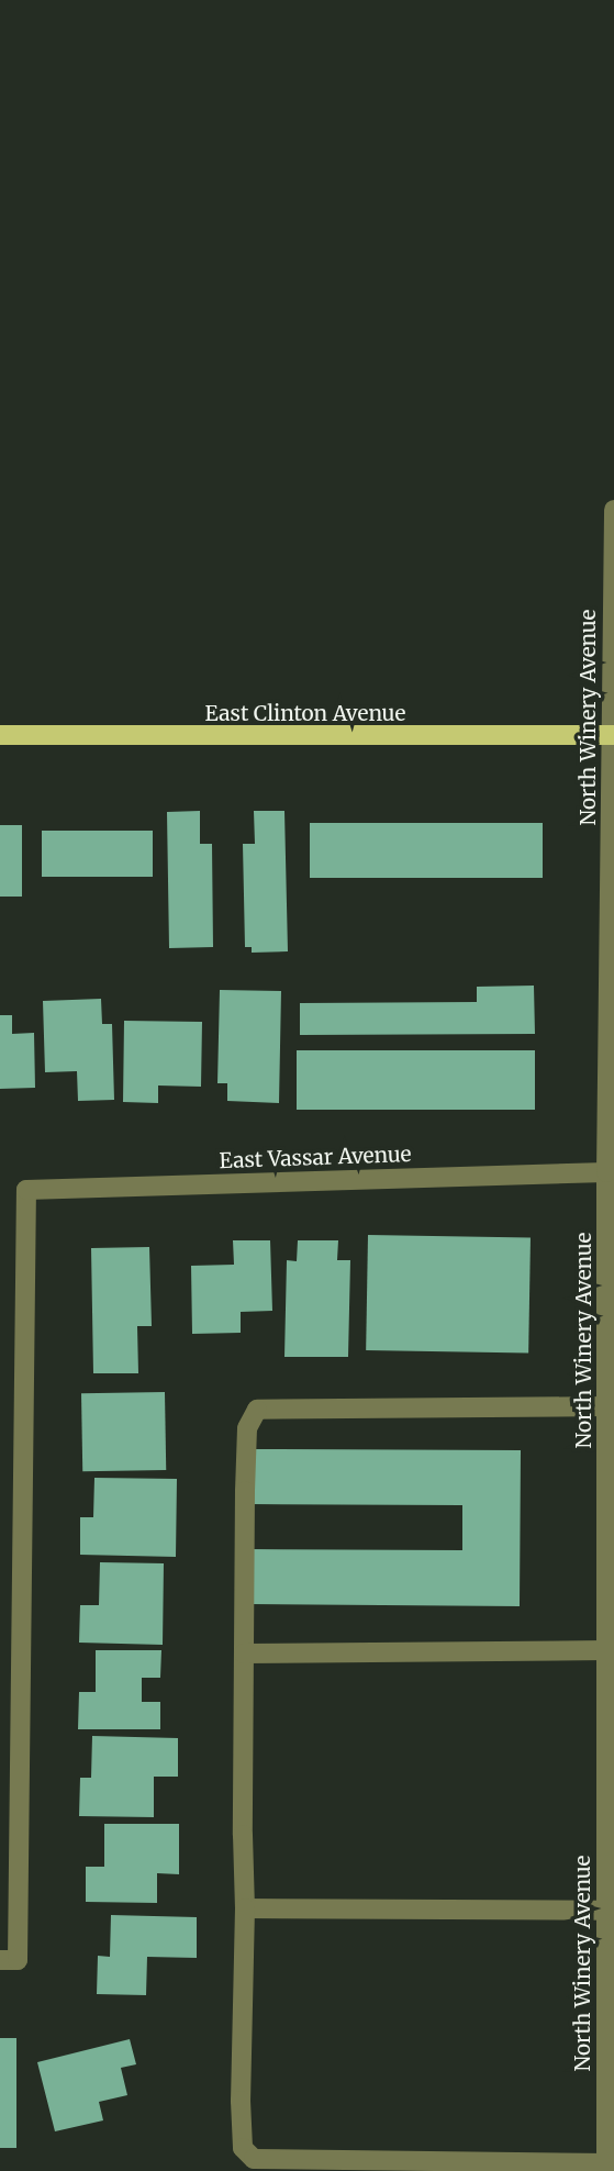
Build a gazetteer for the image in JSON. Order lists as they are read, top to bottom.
{
  "streets": {
    "main road": ["East Clinton Avenue"],
    "street": ["North Winery Avenue", "East Vassar Avenue"]
  },
  "crossings": [
    ["East Clinton Avenue", "North Winery Avenue"],
    ["North Winery Avenue", "East Vassar Avenue"]
  ]
}
